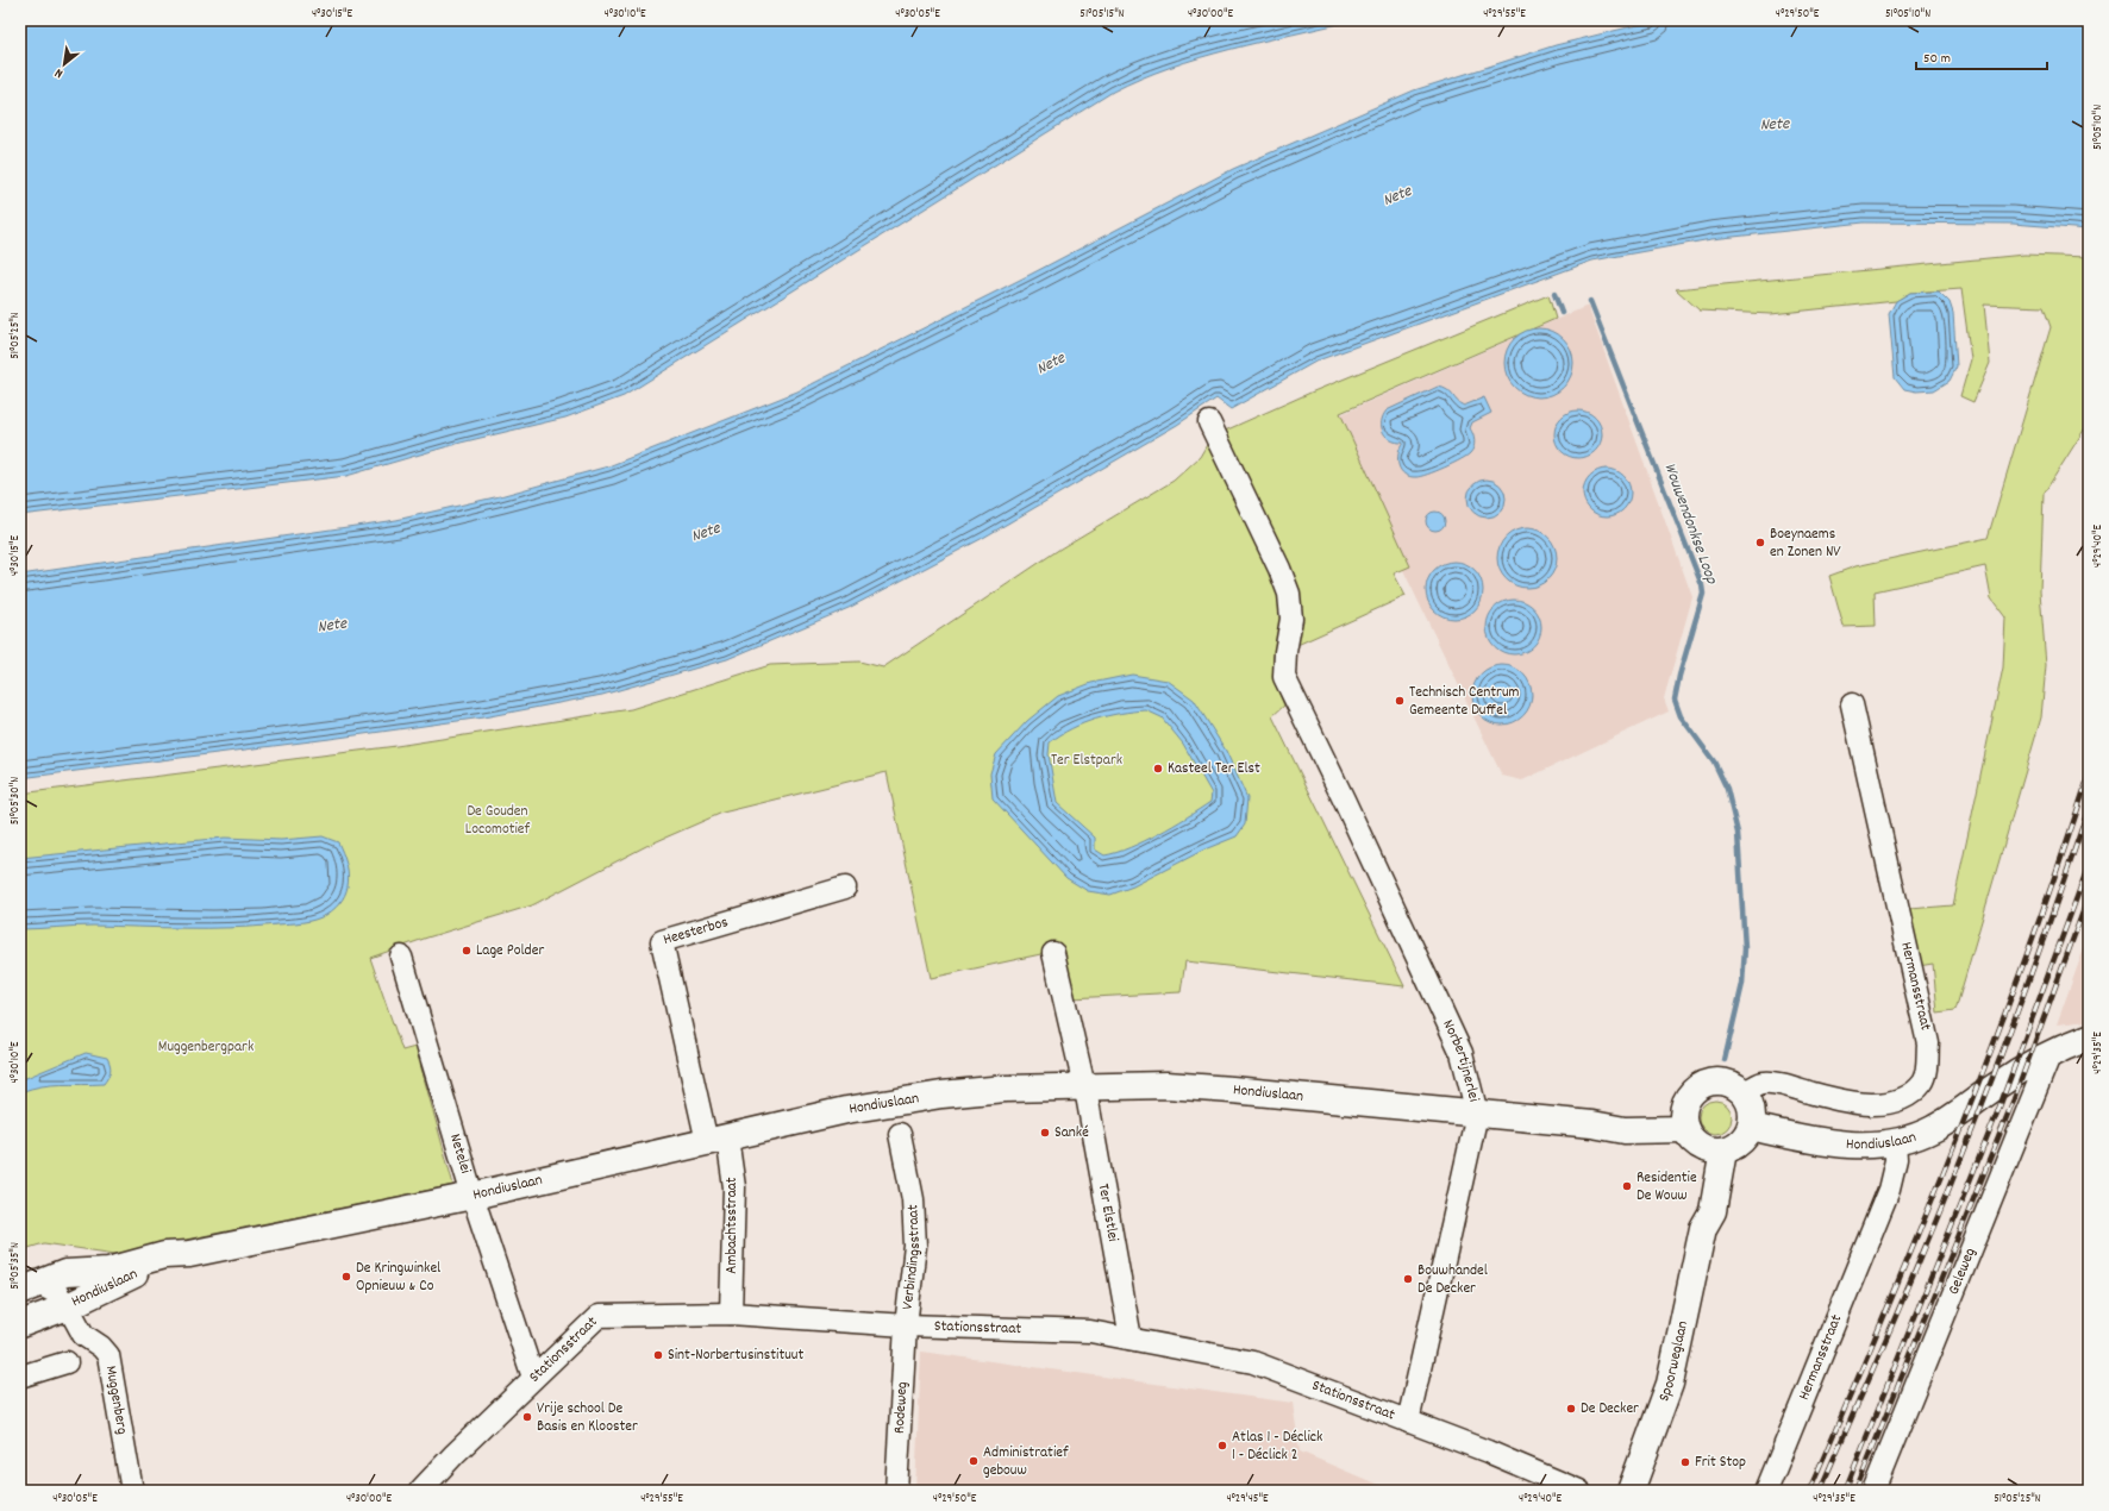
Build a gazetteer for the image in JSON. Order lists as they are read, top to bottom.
{
  "streets": {
    "street": [
      "Heesterbos",
      "Hermansstraat",
      "Norbertijnerlei",
      "Hondiuslaan",
      "Netelei",
      "Ter Elstlei",
      "Ambachtsstraat",
      "Verbindingsstraat",
      "Geleweg",
      "Stationsstraat",
      "Spoorweglaan",
      "Muggenberg",
      "Rodeweg"
    ]
  },
  "crossings": [
    ["Heesterbos", "Hondiuslaan"],
    ["Heesterbos", "Ambachtsstraat"],
    ["Hermansstraat", "Hondiuslaan"],
    ["Hermansstraat", "Spoorweglaan"],
    ["Norbertijnerlei", "Hondiuslaan"],
    ["Norbertijnerlei", "Stationsstraat"],
    ["Hondiuslaan", "Netelei"],
    ["Hondiuslaan", "Ter Elstlei"],
    ["Hondiuslaan", "Ambachtsstraat"],
    ["Hondiuslaan", "Geleweg"],
    ["Hondiuslaan", "Spoorweglaan"],
    ["Hondiuslaan", "Muggenberg"],
    ["Netelei", "Stationsstraat"],
    ["Ter Elstlei", "Stationsstraat"],
    ["Ambachtsstraat", "Stationsstraat"],
    ["Verbindingsstraat", "Stationsstraat"],
    ["Verbindingsstraat", "Rodeweg"],
    ["Stationsstraat", "Rodeweg"]
  ],
  "water": ["Nete", "Wouwendonkse Loop"],
  "parks": ["Ter Elstpark", "De Gouden Locomotief", "Muggenbergpark"],
  "places": [
    "Boeynaems en Zonen NV",
    "Technisch Centrum Gemeente Duffel",
    "Kasteel Ter Elst",
    "Lage Polder",
    "Sanké",
    "Residentie De Wouw",
    "De Kringwinkel Opnieuw & Co",
    "Bouwhandel De Decker",
    "Sint-Norbertusinstituut",
    "De Decker",
    "Vrije school De Basis en Klooster",
    "Atlas 1 - Déclick 1 - Déclick 2",
    "Administratief gebouw",
    "Frit Stop"
  ],
  "scale_bar": "50 m",
  "north": "bottom left",
  "coordinates": [
    "4°30'15\"E",
    "4°30'10\"E",
    "4°30'05\"E",
    "51°05'15\"N",
    "4°30'00\"E",
    "4°29'55\"E",
    "4°29'50\"E",
    "51°05'10\"N",
    "51°05'25\"N",
    "4°29'40\"E",
    "51°05'30\"N",
    "4°29'35\"E",
    "51°05'35\"N",
    "4°29'45\"E"
  ]
}
